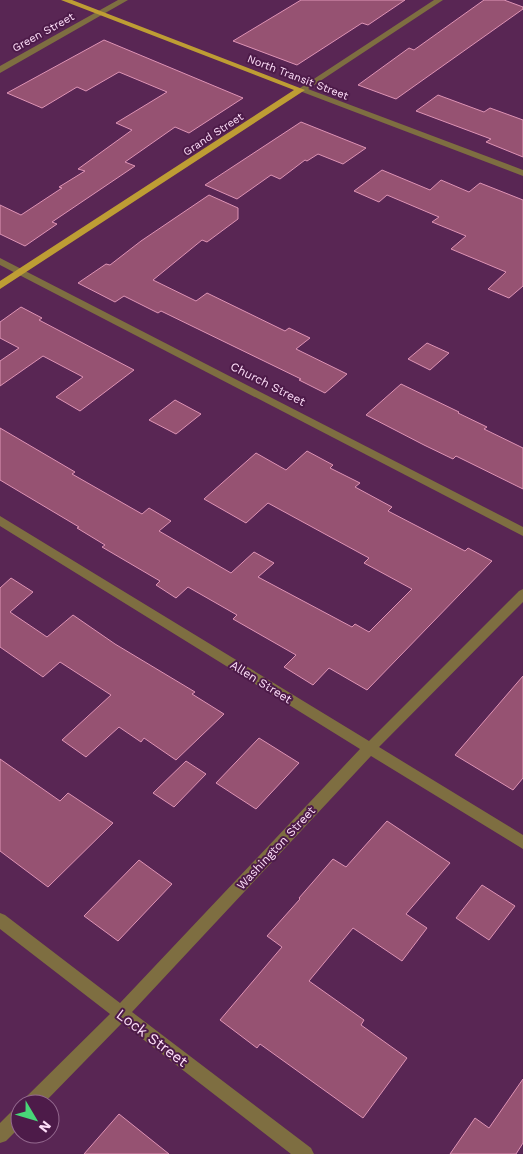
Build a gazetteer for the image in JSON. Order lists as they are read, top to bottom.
{
  "streets": {
    "main road": ["North Transit Street", "Grand Street"],
    "street": [
      "Green Street",
      "Church Street",
      "Allen Street",
      "Washington Street",
      "Lock Street"
    ]
  },
  "crossings": [
    ["Green Street", "North Transit Street"],
    ["North Transit Street", "Grand Street"],
    ["Grand Street", "Church Street"],
    ["Allen Street", "Washington Street"],
    ["Washington Street", "Lock Street"]
  ],
  "north": "bottom right"
}
